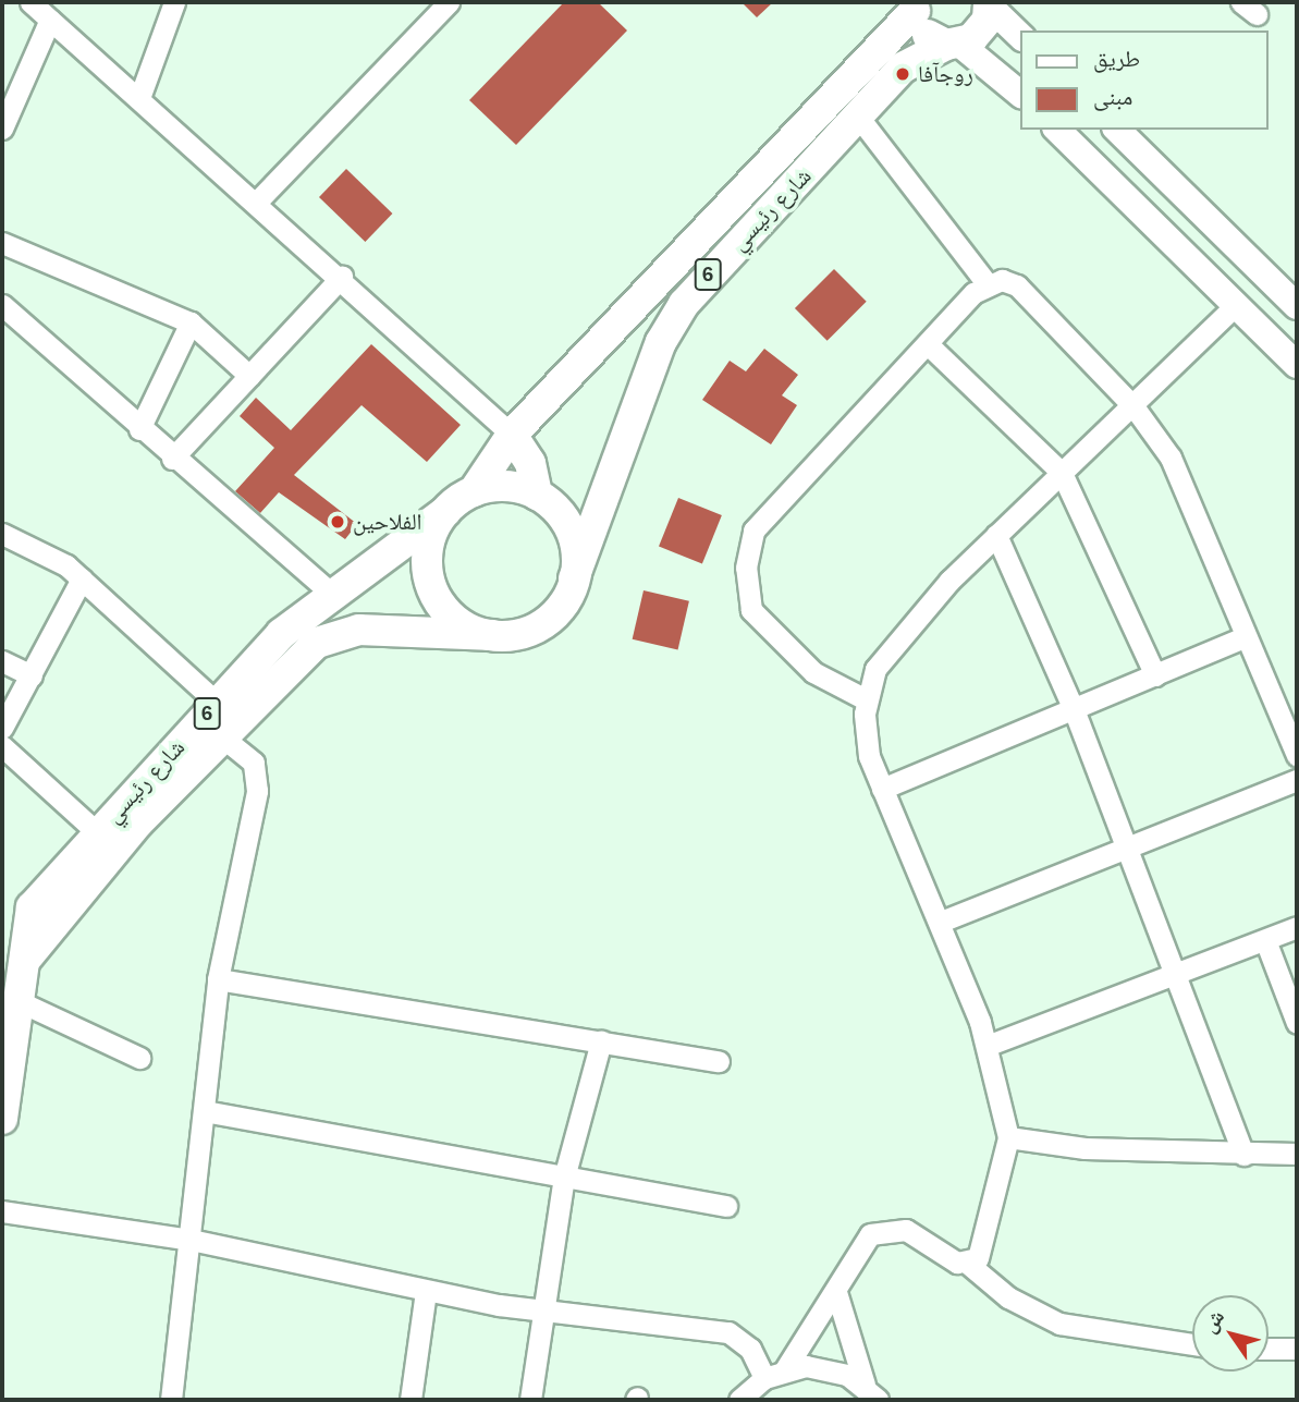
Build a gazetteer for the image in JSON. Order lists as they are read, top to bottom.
{
  "streets": {
    "highway": ["شارع رئيسي", "6"]
  },
  "places": ["روجآفا", "الفلاحين"],
  "legend": ["طريق", "مبنى"],
  "north": "top left"
}
